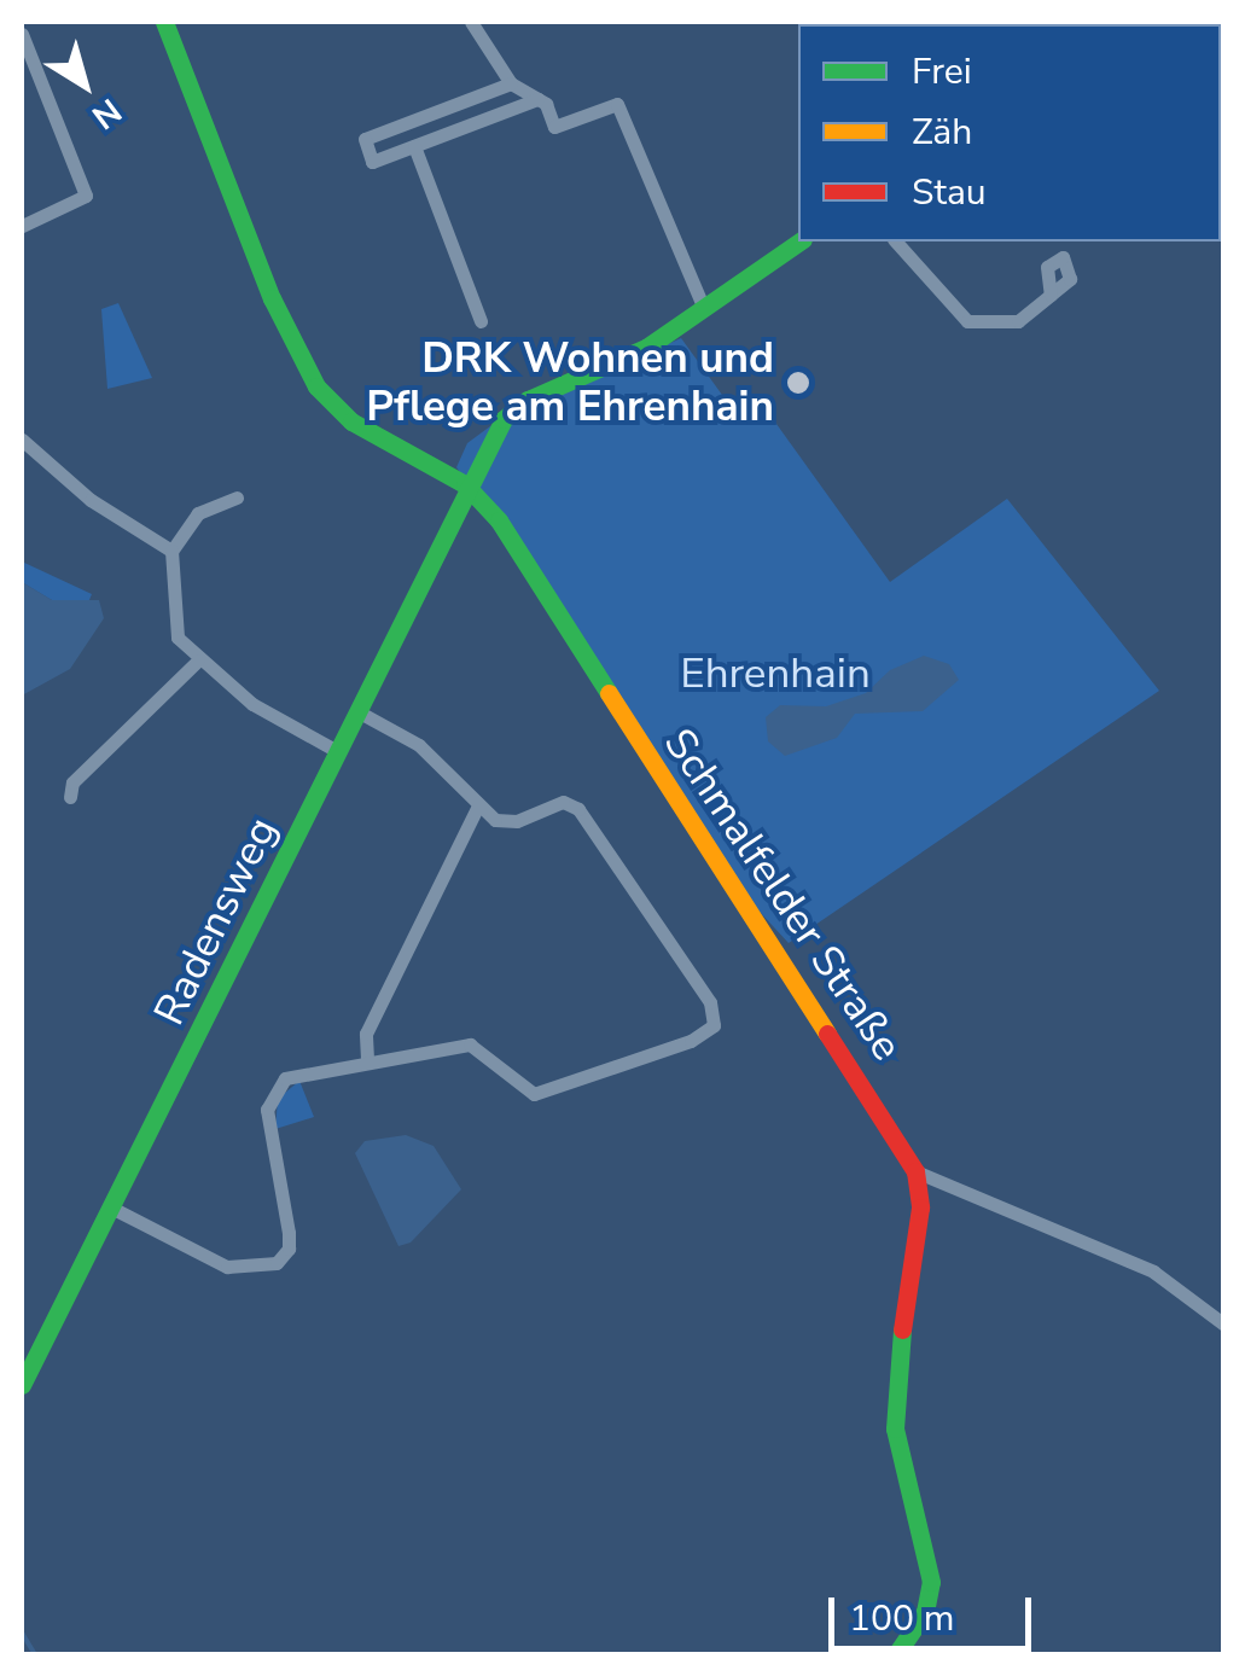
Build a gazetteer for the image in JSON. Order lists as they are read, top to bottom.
{
  "streets": {
    "main road": ["Schmalfelder Straße", "Radensweg"]
  },
  "crossings": [
    ["Schmalfelder Straße", "Radensweg"]
  ],
  "parks": ["Ehrenhain"],
  "places": ["DRK Wohnen und Pflege am Ehrenhain"],
  "legend": ["Frei", "Zäh", "Stau"],
  "scale_bar": "100 m",
  "north": "bottom right"
}
